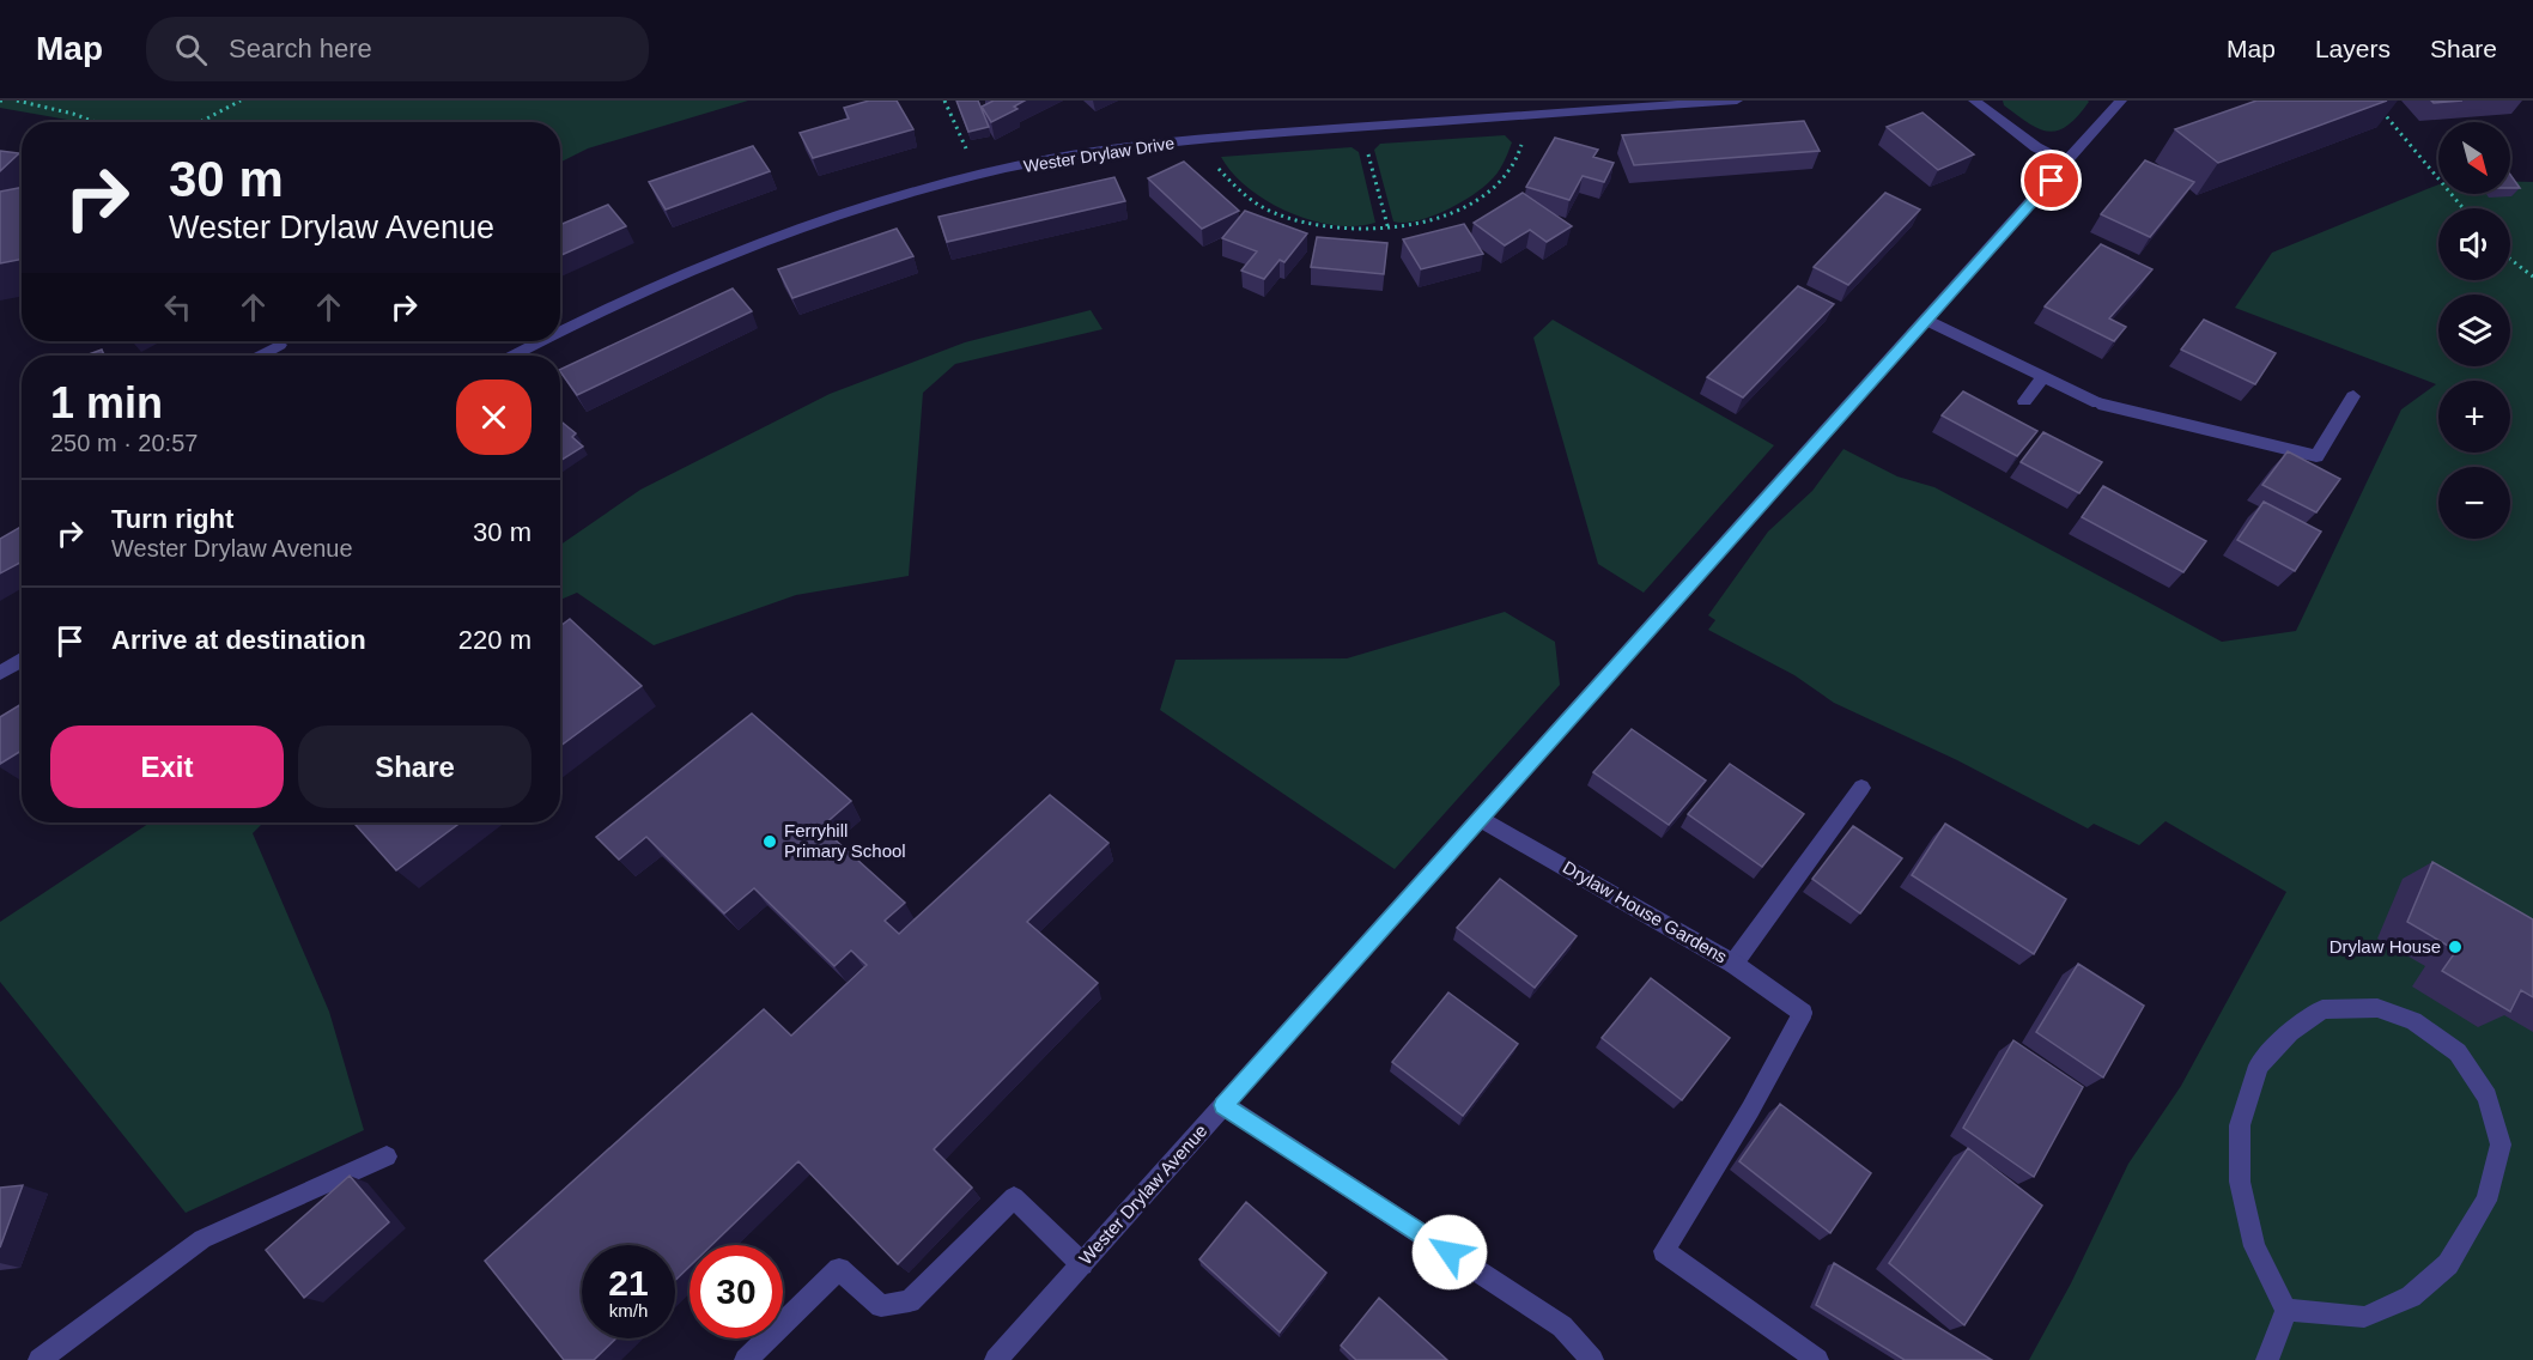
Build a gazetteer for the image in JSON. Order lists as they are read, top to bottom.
{
  "streets": {
    "street": ["Wester Drylaw Drive", "Drylaw House Gardens", "Wester Drylaw Avenue"]
  },
  "crossings": [
    ["Drylaw House Gardens", "Wester Drylaw Avenue"]
  ],
  "places": ["Ferryhill Primary School", "Drylaw House"],
  "north": "bottom right",
  "page": {
    "header": "Map",
    "search": "Search here",
    "nav": ["Map", "Layers", "Share"],
    "map_buttons": ["+", "−"],
    "turn": ["30 m", "Wester Drylaw Avenue"],
    "heading": ["1 min", "250 m · 20:57"],
    "list": [
      {
        "name": "Turn right",
        "note": "Wester Drylaw Avenue",
        "value": "30 m"
      },
      {
        "name": "Arrive at destination",
        "value": "220 m"
      }
    ],
    "buttons": ["Exit", "Share"],
    "speed": "21 km/h",
    "limit": "30"
  }
}
